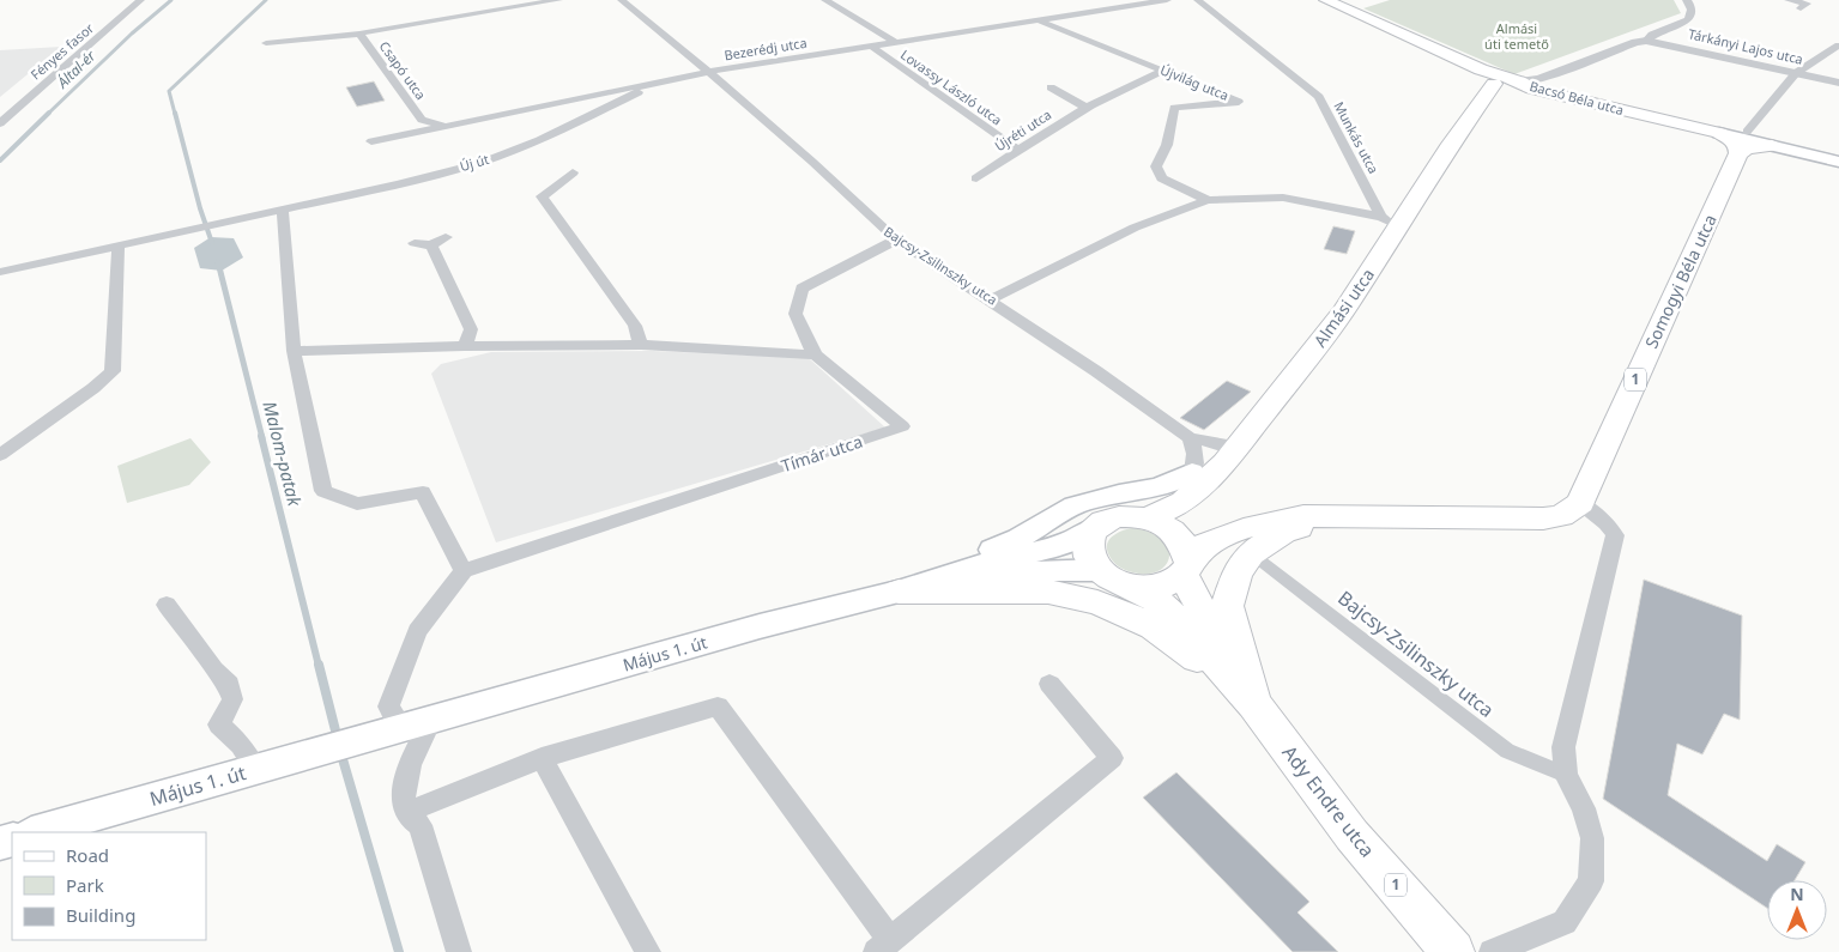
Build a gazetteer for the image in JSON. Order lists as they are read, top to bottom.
{
  "streets": {
    "main road": [
      "Bacsó Béla utca",
      "Somogyi Béla utca",
      "Almási utca",
      "1",
      "Május 1. út",
      "Ady Endre utca"
    ],
    "street": [
      "Tárkányi Lajos utca",
      "Bezerédj utca",
      "Fényes fasor",
      "Csapó utca",
      "Újvilág utca",
      "Lovassy László utca",
      "Újréti utca",
      "Munkás utca",
      "Új út",
      "Bajcsy-Zsilinszky utca",
      "Tímár utca"
    ]
  },
  "crossings": [
    ["Bezerédj utca", "Csapó utca"],
    ["Bezerédj utca", "Újvilág utca"],
    ["Bezerédj utca", "Lovassy László utca"],
    ["Bezerédj utca", "Új út"],
    ["Bezerédj utca", "Bajcsy-Zsilinszky utca"],
    ["Újvilág utca", "Újréti utca"],
    ["Újvilág utca", "Munkás utca"],
    ["Újvilág utca", "Bajcsy-Zsilinszky utca"],
    ["Újvilág utca", "Almási utca"],
    ["Lovassy László utca", "Újréti utca"],
    ["Munkás utca", "Almási utca"],
    ["Bajcsy-Zsilinszky utca", "1"],
    ["Bajcsy-Zsilinszky utca", "Tímár utca"],
    ["Somogyi Béla utca", "1"],
    ["Almási utca", "1"],
    ["Almási utca", "Május 1. út"],
    ["1", "Május 1. út"],
    ["1", "Ady Endre utca"]
  ],
  "water": ["Által-ér", "Malom-patak"],
  "parks": ["Almási úti temető"],
  "legend": ["Road", "Park", "Building"],
  "north": "top"
}
